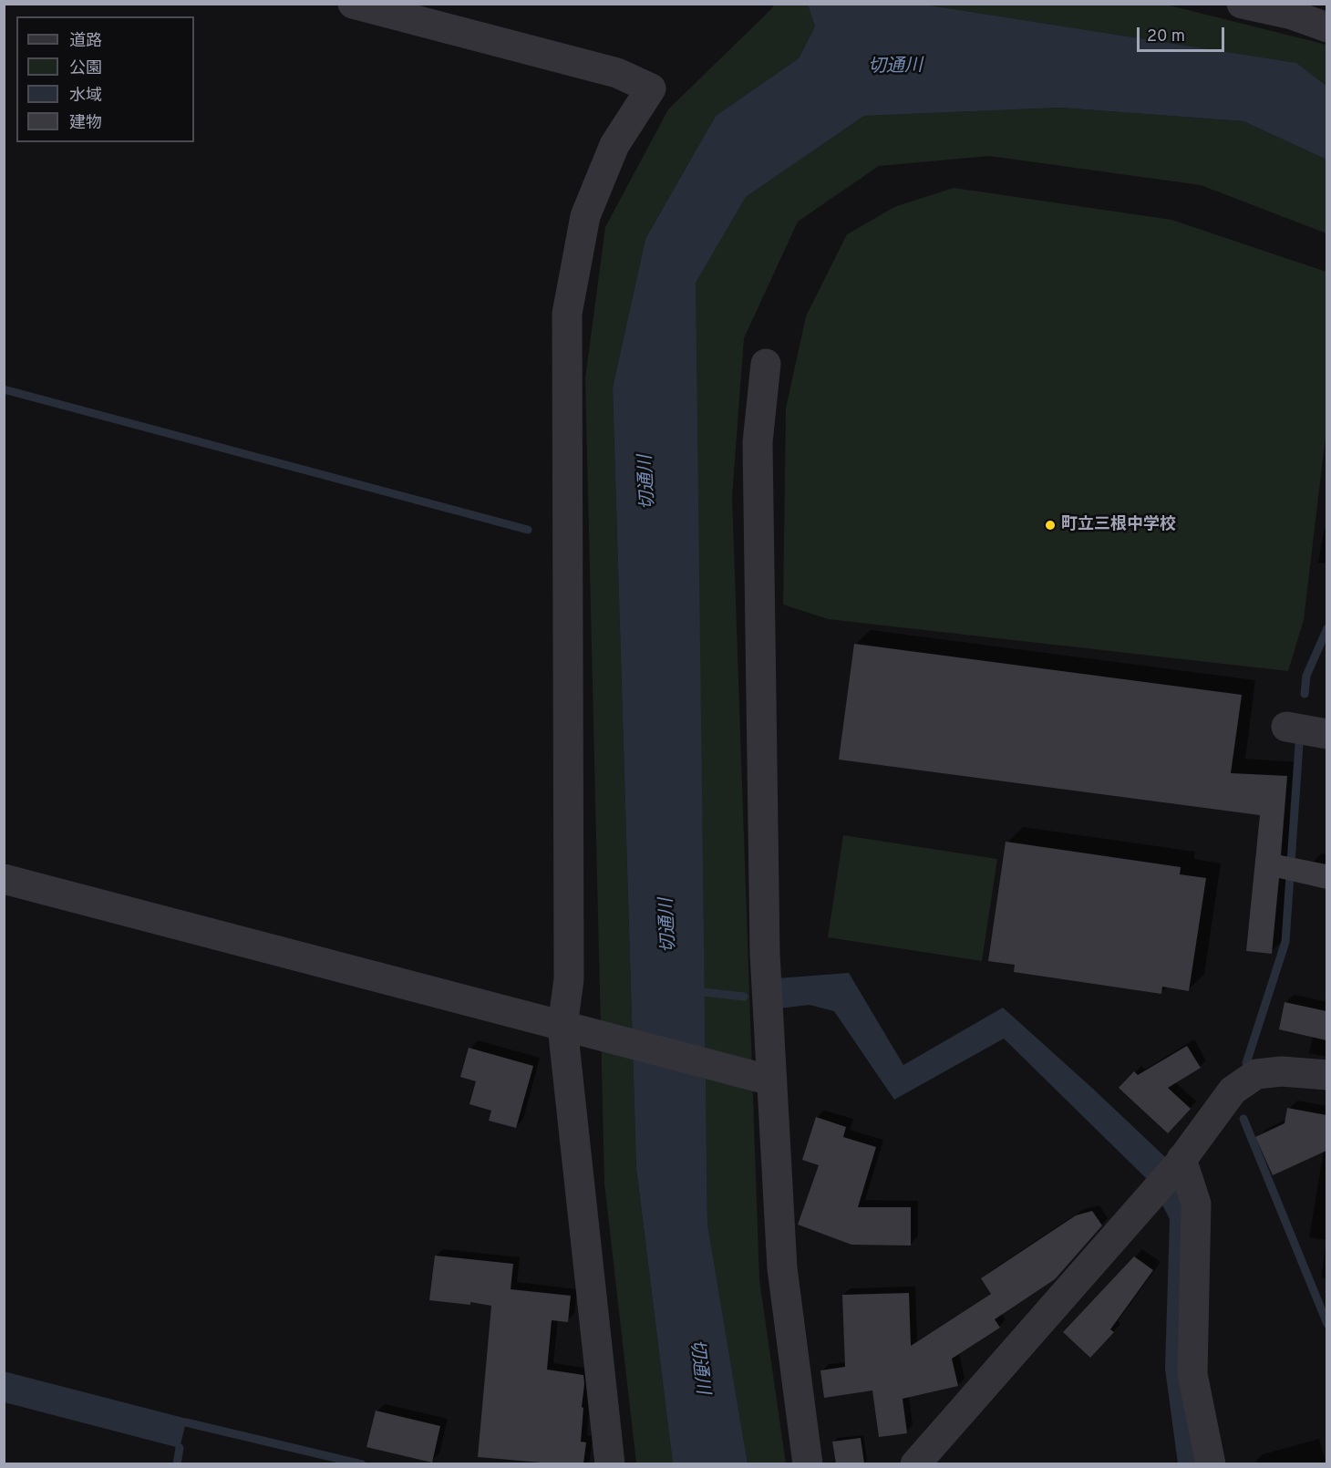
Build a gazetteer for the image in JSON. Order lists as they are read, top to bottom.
{
  "water": ["切通川"],
  "places": ["町立三根中学校"],
  "legend": [
    "道路",
    "公園",
    "水域",
    "建物"
  ],
  "scale_bar": "20 m"
}
